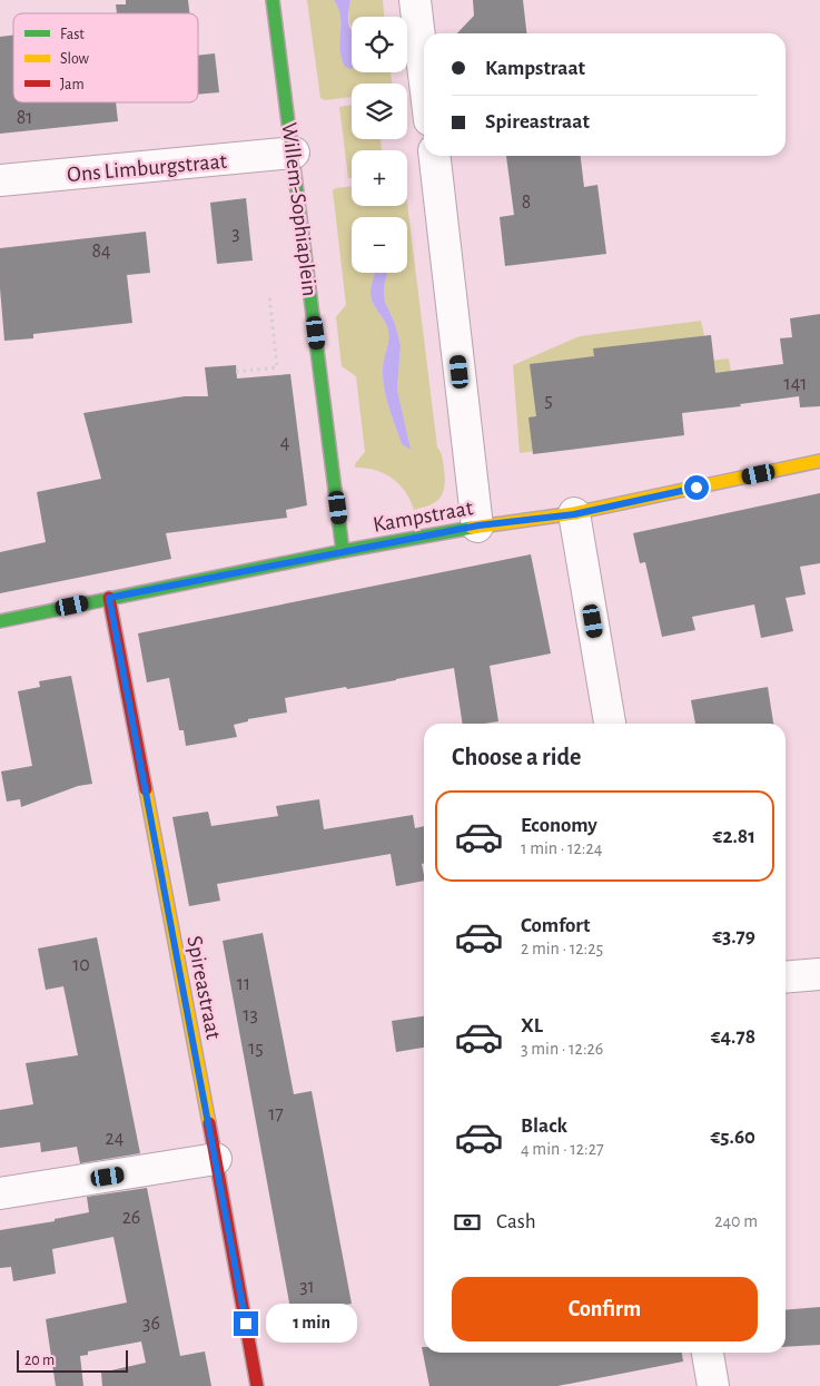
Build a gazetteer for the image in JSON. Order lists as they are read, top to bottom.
{
  "streets": {
    "street": [
      "Ons Limburgstraat",
      "Willem-Sophiaplein",
      "Kampstraat",
      "Spireastraat"
    ]
  },
  "crossings": [
    ["Ons Limburgstraat", "Willem-Sophiaplein"],
    ["Willem-Sophiaplein", "Kampstraat"],
    ["Kampstraat", "Spireastraat"]
  ],
  "house_numbers": [
    "81",
    "8",
    "3",
    "84",
    "141",
    "5",
    "4",
    "10",
    "11",
    "13",
    "15",
    "17",
    "24",
    "26",
    "31",
    "36"
  ],
  "legend": ["Fast", "Slow", "Jam"],
  "scale_bar": "20 m",
  "page": {
    "map_buttons": ["+", "−"],
    "banner": ["Kampstraat", "Spireastraat"],
    "heading": "Choose a ride",
    "list": [
      {
        "name": "Economy",
        "note": "1 min · 12:24",
        "value": "€2.81"
      },
      {
        "name": "Comfort",
        "note": "2 min · 12:25",
        "value": "€3.79"
      },
      {
        "name": "XL",
        "note": "3 min · 12:26",
        "value": "€4.78"
      },
      {
        "name": "Black",
        "note": "4 min · 12:27",
        "value": "€5.60"
      }
    ],
    "pay": ["Cash", "240 m"],
    "buttons": "Confirm",
    "bubble": "1 min",
    "scale": "20 m"
  }
}
